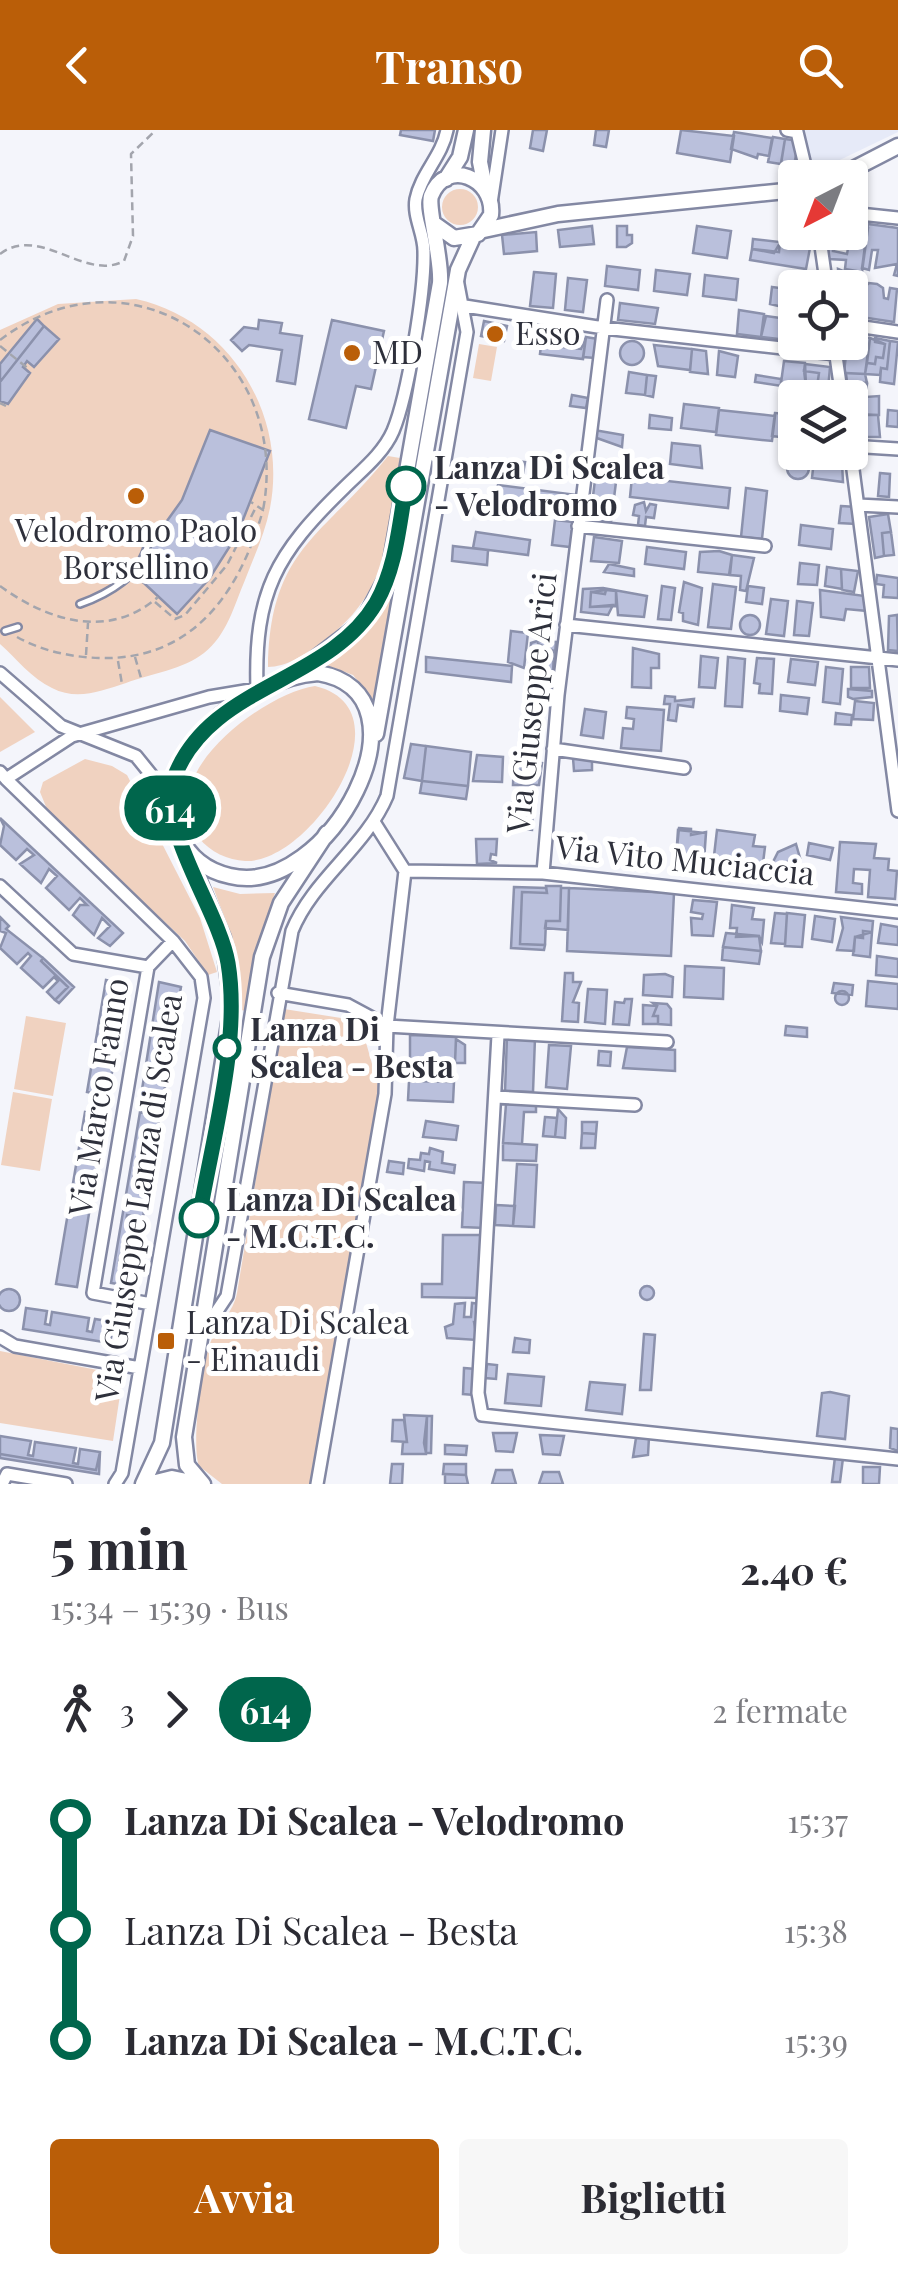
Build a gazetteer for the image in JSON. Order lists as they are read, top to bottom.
{
  "streets": {
    "street": [
      "Via Giuseppe Arici",
      "Via Vito Muciaccia",
      "Via Marco Fanno",
      "Via Giuseppe Lanza di Scalea"
    ]
  },
  "crossings": [
    ["Via Giuseppe Arici", "Via Vito Muciaccia"],
    ["Via Marco Fanno", "Via Giuseppe Lanza di Scalea"]
  ],
  "places": {
    "other": [
      "Esso",
      "MD",
      "Lanza Di Scalea - Velodromo",
      "Velodromo Paolo Borsellino",
      "Lanza Di Scalea - Besta",
      "Lanza Di Scalea - M.C.T.C."
    ],
    "transit": ["Lanza Di Scalea - Einaudi"]
  },
  "lines": ["bus line 614"],
  "north": "bottom left",
  "page": {
    "header": "Transo",
    "on_map": "614",
    "heading": ["5 min", "15:34 – 15:39 · Bus", "2.40 €"],
    "legs": ["3", "614", "2 fermate"],
    "list": [
      {
        "name": "Lanza Di Scalea - Velodromo",
        "value": "15:37"
      },
      {
        "name": "Lanza Di Scalea - Besta",
        "value": "15:38"
      },
      {
        "name": "Lanza Di Scalea - M.C.T.C.",
        "value": "15:39"
      }
    ],
    "buttons": ["Avvia", "Biglietti"]
  }
}
